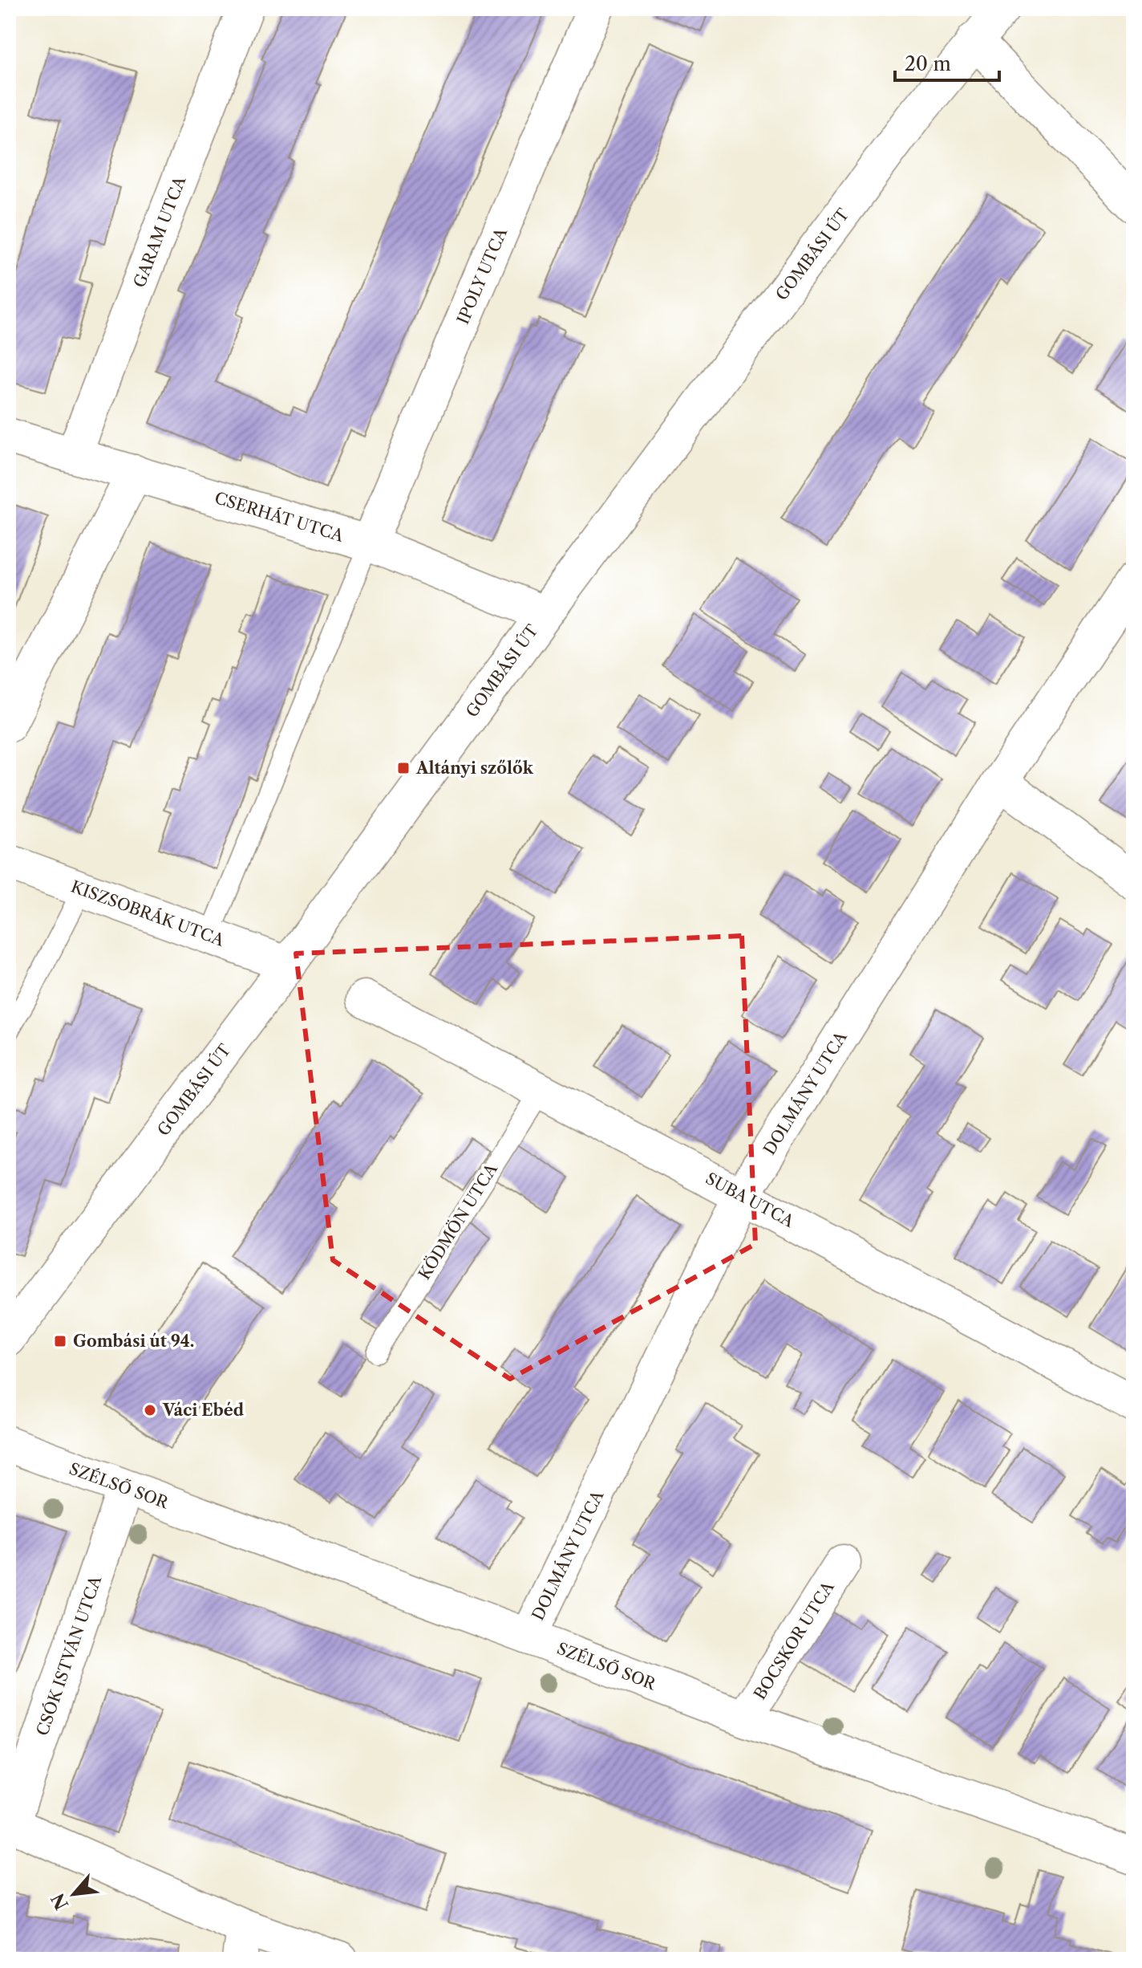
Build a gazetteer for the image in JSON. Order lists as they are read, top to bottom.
{
  "streets": {
    "street": [
      "GARAM UTCA",
      "GOMBÁSI ÚT",
      "IPOLY UTCA",
      "CSERHÁT UTCA",
      "KISZSOBRÁK UTCA",
      "DOLMÁNY UTCA",
      "SUBA UTCA",
      "SZÉLSŐ SOR",
      "BOCSKOR UTCA",
      "CSÓK ISTVÁN UTCA"
    ],
    "lane": ["KÖDMÖN UTCA"]
  },
  "crossings": [
    ["GARAM UTCA", "CSERHÁT UTCA"],
    ["GOMBÁSI ÚT", "CSERHÁT UTCA"],
    ["GOMBÁSI ÚT", "KISZSOBRÁK UTCA"],
    ["IPOLY UTCA", "CSERHÁT UTCA"],
    ["DOLMÁNY UTCA", "SUBA UTCA"],
    ["DOLMÁNY UTCA", "SZÉLSŐ SOR"],
    ["SUBA UTCA", "KÖDMÖN UTCA"],
    ["SZÉLSŐ SOR", "BOCSKOR UTCA"],
    ["SZÉLSŐ SOR", "CSÓK ISTVÁN UTCA"]
  ],
  "places": {
    "transit": ["Altányi szőlők", "Gombási út 94."],
    "other": ["Váci Ebéd"]
  },
  "scale_bar": "20 m",
  "north": "bottom left"
}
